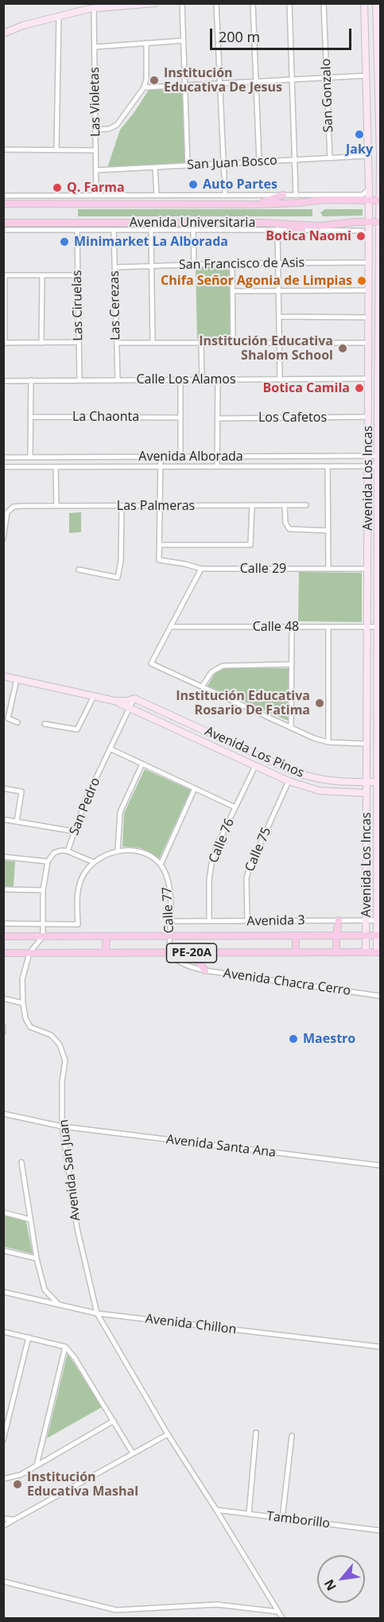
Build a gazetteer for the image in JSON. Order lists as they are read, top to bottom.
{
  "streets": {
    "main road": [
      "Avenida Universitaria",
      "Avenida Los Incas",
      "Avenida Los Pinos",
      "PE-20A"
    ],
    "street": [
      "San Gonzalo",
      "Las Violetas",
      "San Juan Bosco",
      "San Francisco de Asis",
      "Las Ciruelas",
      "Las Cerezas",
      "Calle Los Alamos",
      "La Chaonta",
      "Los Cafetos",
      "Avenida Alborada",
      "Las Palmeras",
      "Calle 29",
      "Calle 48",
      "San Pedro",
      "Calle 76",
      "Calle 75",
      "Calle 77",
      "Avenida 3",
      "Avenida Chacra Cerro",
      "Avenida Santa Ana",
      "Avenida San Juan",
      "Avenida Chillon",
      "Tamborillo"
    ]
  },
  "crossings": [
    ["San Gonzalo", "San Juan Bosco"],
    ["Las Violetas", "San Juan Bosco"],
    ["San Juan Bosco", "Avenida Los Incas"],
    ["Avenida Universitaria", "Las Ciruelas"],
    ["Avenida Universitaria", "Las Cerezas"],
    ["Avenida Universitaria", "Avenida Los Incas"],
    ["San Francisco de Asis", "Las Cerezas"],
    ["San Francisco de Asis", "Avenida Los Incas"],
    ["Las Ciruelas", "Calle Los Alamos"],
    ["Las Cerezas", "Calle Los Alamos"],
    ["Calle Los Alamos", "Avenida Los Incas"],
    ["Los Cafetos", "Avenida Los Incas"],
    ["Avenida Alborada", "Avenida Los Incas"],
    ["Avenida Los Incas", "Calle 29"],
    ["Avenida Los Incas", "Calle 48"],
    ["Avenida Los Incas", "Avenida Los Pinos"],
    ["Avenida Los Incas", "Avenida 3"],
    ["Avenida Los Incas", "PE-20A"],
    ["Avenida Los Pinos", "San Pedro"],
    ["Avenida Los Pinos", "Calle 76"],
    ["Avenida Los Pinos", "Calle 75"],
    ["Calle 76", "Avenida 3"],
    ["Calle 75", "Avenida 3"],
    ["Calle 77", "Avenida 3"],
    ["Calle 77", "PE-20A"],
    ["Calle 77", "Avenida Chacra Cerro"],
    ["PE-20A", "Avenida Chacra Cerro"],
    ["PE-20A", "Avenida San Juan"],
    ["Avenida Santa Ana", "Avenida San Juan"],
    ["Avenida San Juan", "Avenida Chillon"],
    ["Avenida San Juan", "Tamborillo"]
  ],
  "places": [
    "Institución Educativa De Jesus",
    "Jaky",
    "Auto Partes",
    "Q. Farma",
    "Botica Naomi",
    "Minimarket La Alborada",
    "Chifa Señor Agonia de Limpias",
    "Institución Educativa Shalom School",
    "Botica Camila",
    "Institución Educativa Rosario De Fatima",
    "Maestro",
    "Institución Educativa Mashal"
  ],
  "scale_bar": "200 m",
  "north": "bottom left"
}
